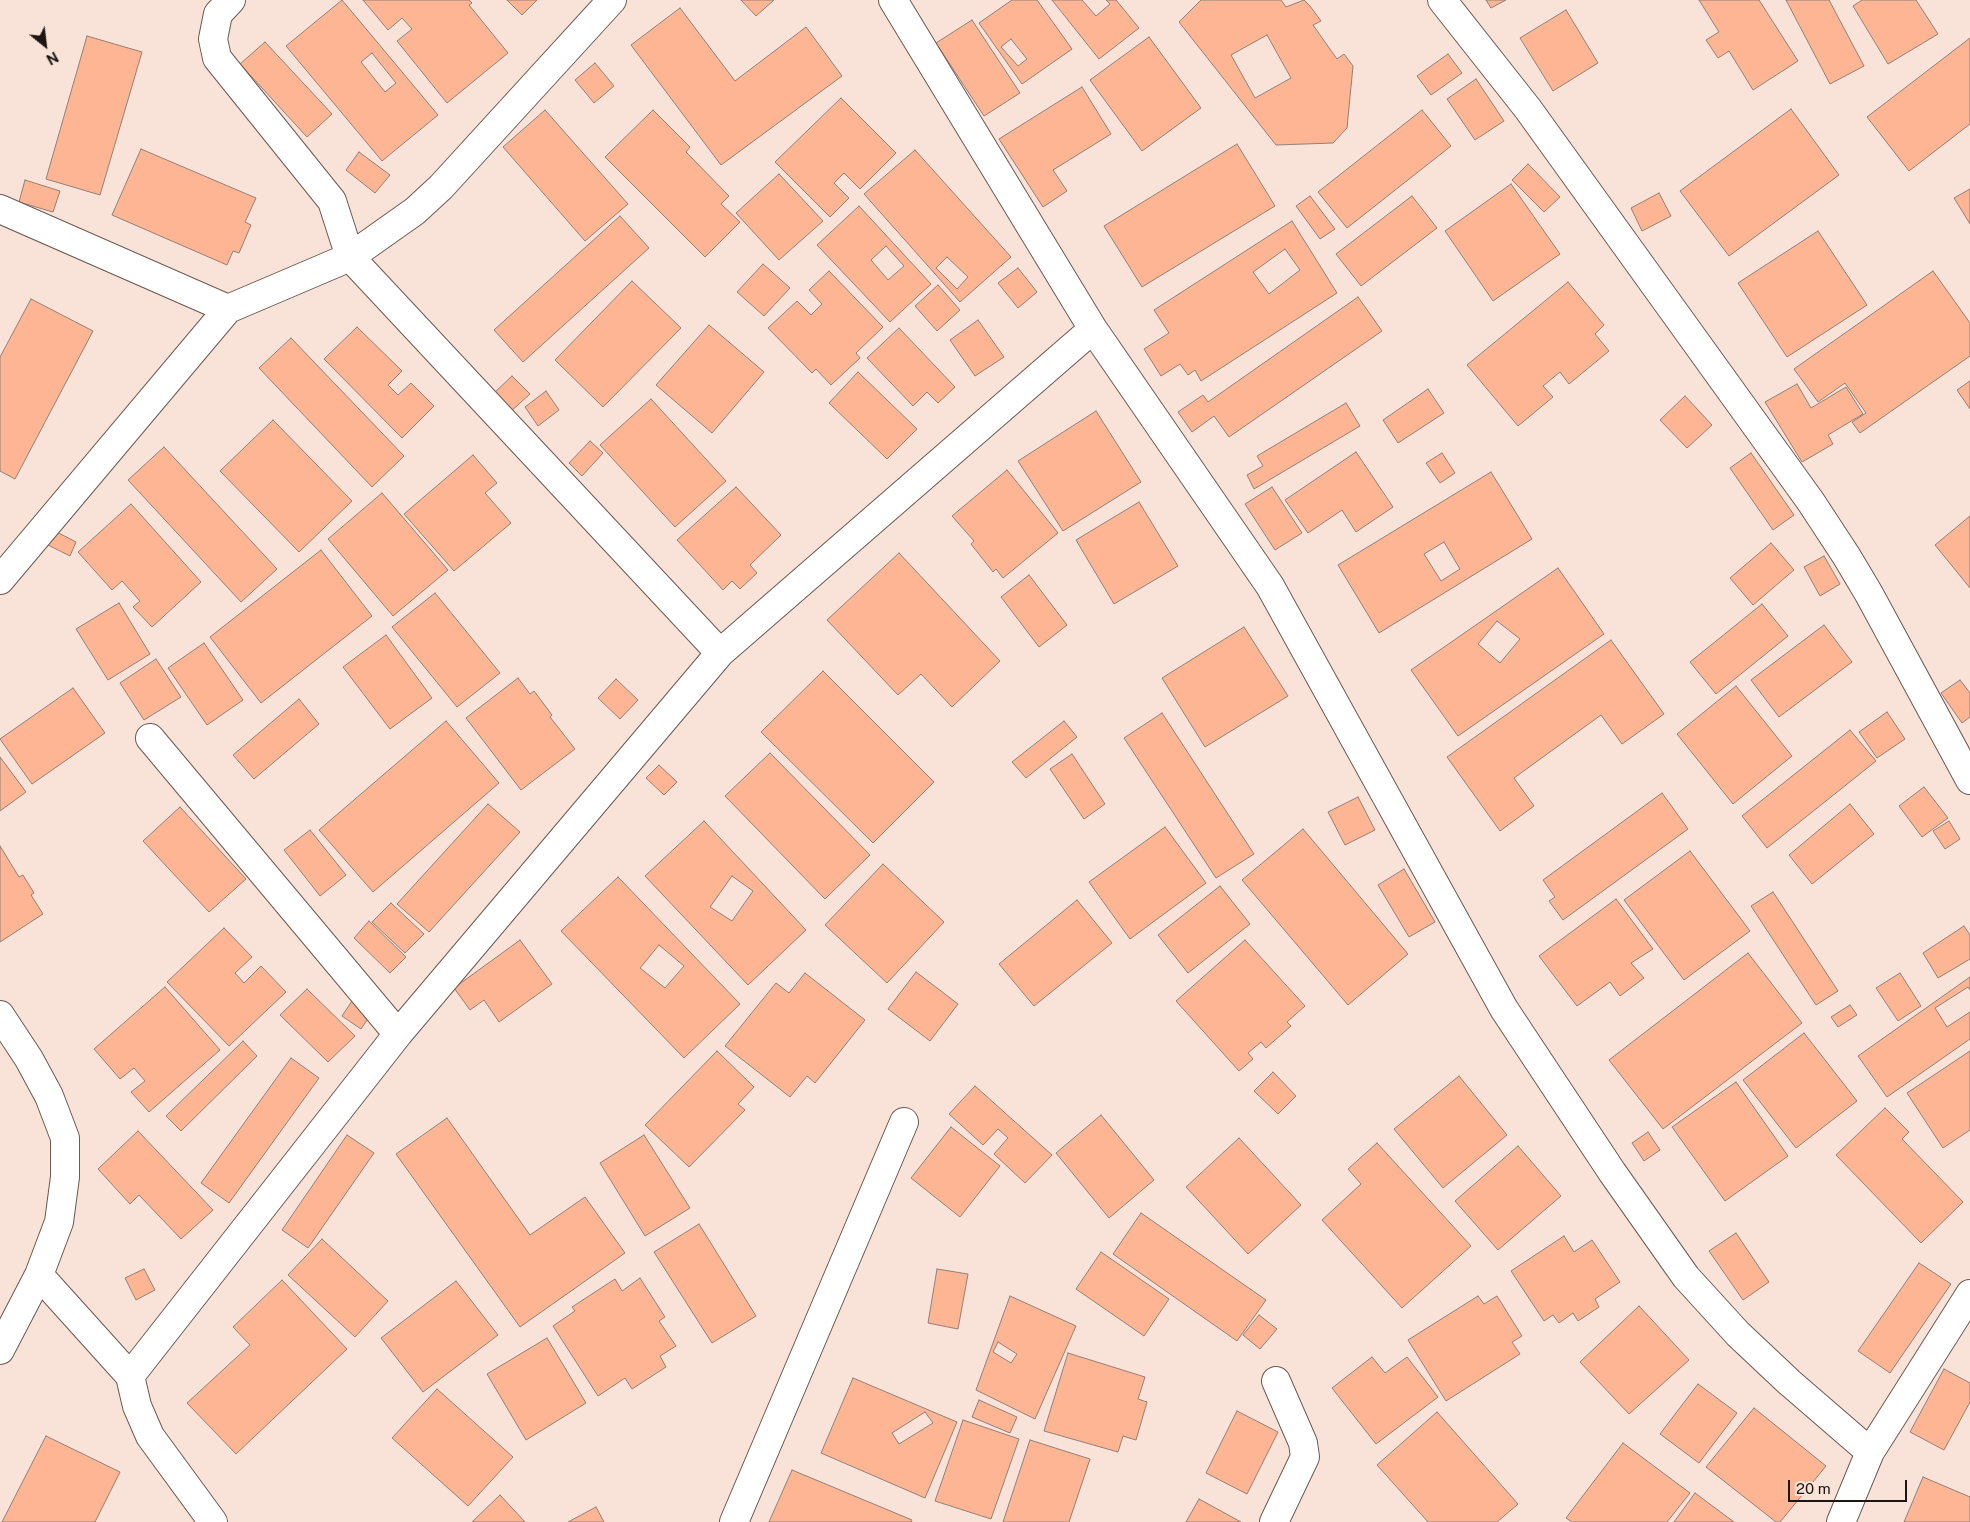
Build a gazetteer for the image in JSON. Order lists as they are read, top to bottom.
{
  "scale_bar": "20 m",
  "north": "bottom right"
}
